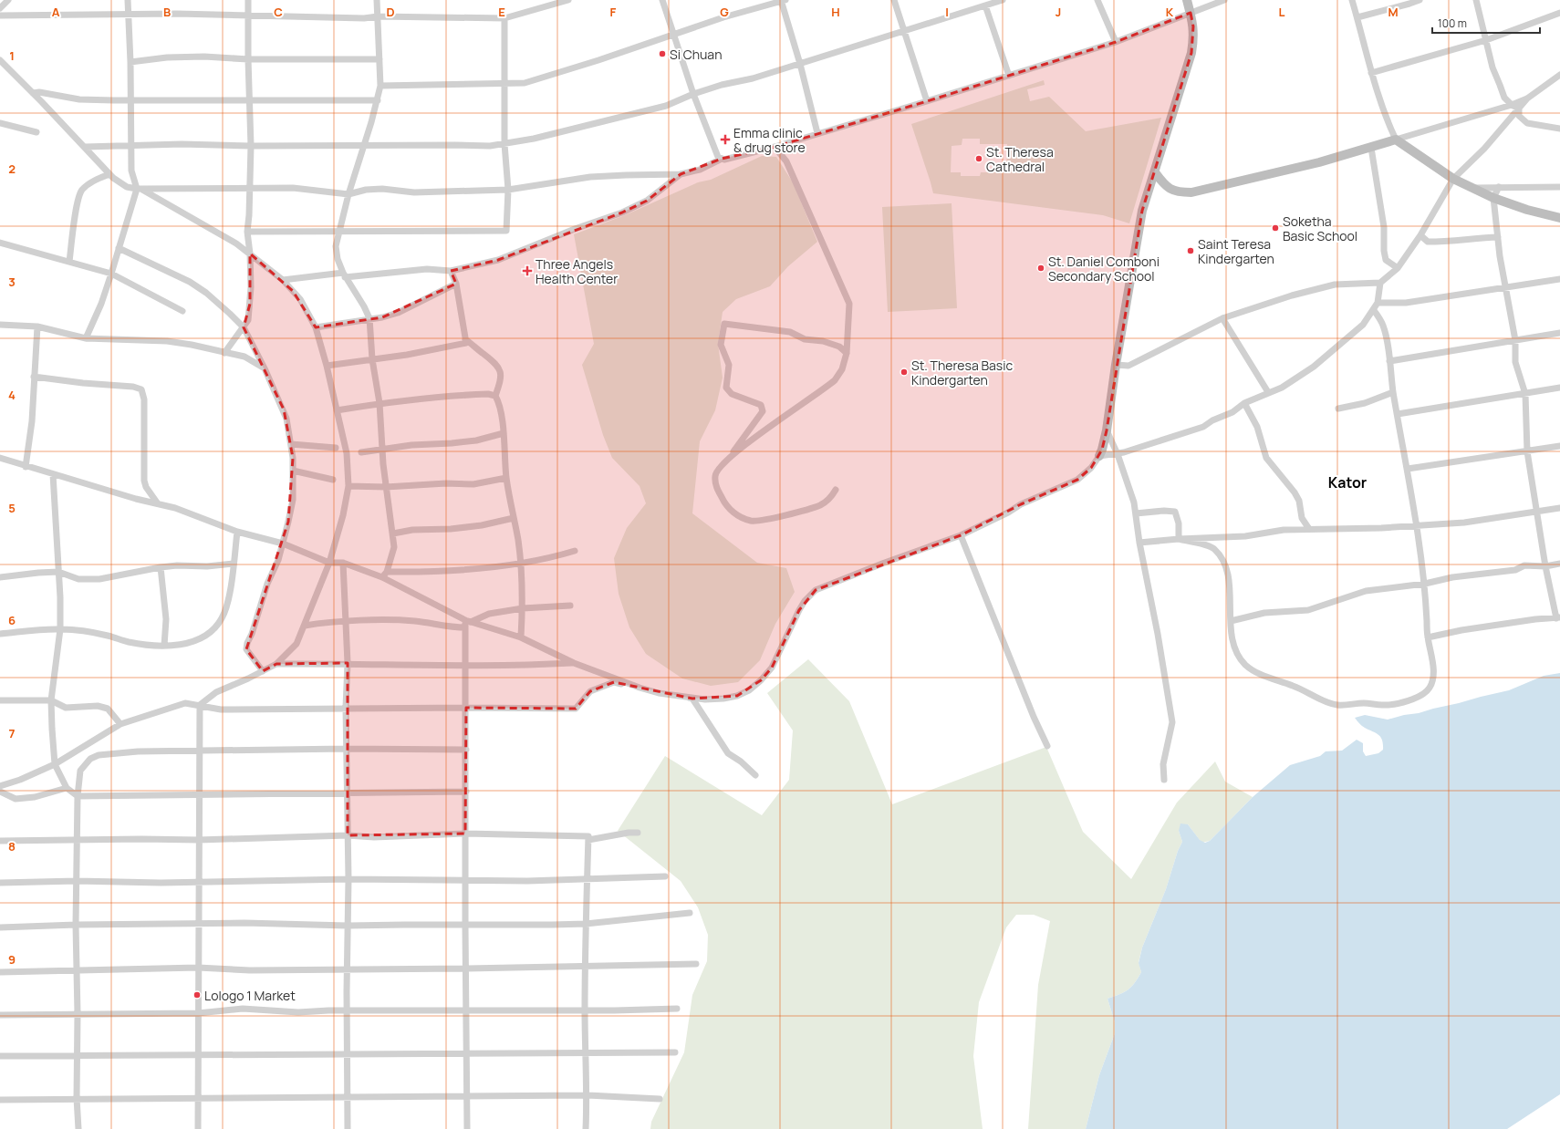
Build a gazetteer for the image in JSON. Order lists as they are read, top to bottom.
{
  "districts": ["Kator"],
  "places": {
    "other": [
      "Si Chuan",
      "St. Theresa Cathedral",
      "Soketha Basic School",
      "Saint Teresa Kindergarten",
      "St. Daniel Comboni Secondary School",
      "St. Theresa Basic Kindergarten",
      "Lologo 1 Market"
    ],
    "health": ["Emma clinic & drug store", "Three Angels Health Center"]
  },
  "scale_bar": "100 m",
  "grid": {
    "columns": [
      "A",
      "B",
      "C",
      "D",
      "E",
      "F",
      "G",
      "H",
      "I",
      "J",
      "K",
      "L",
      "M"
    ],
    "rows": [
      "1",
      "2",
      "3",
      "4",
      "5",
      "6",
      "7",
      "8",
      "9"
    ]
  }
}
